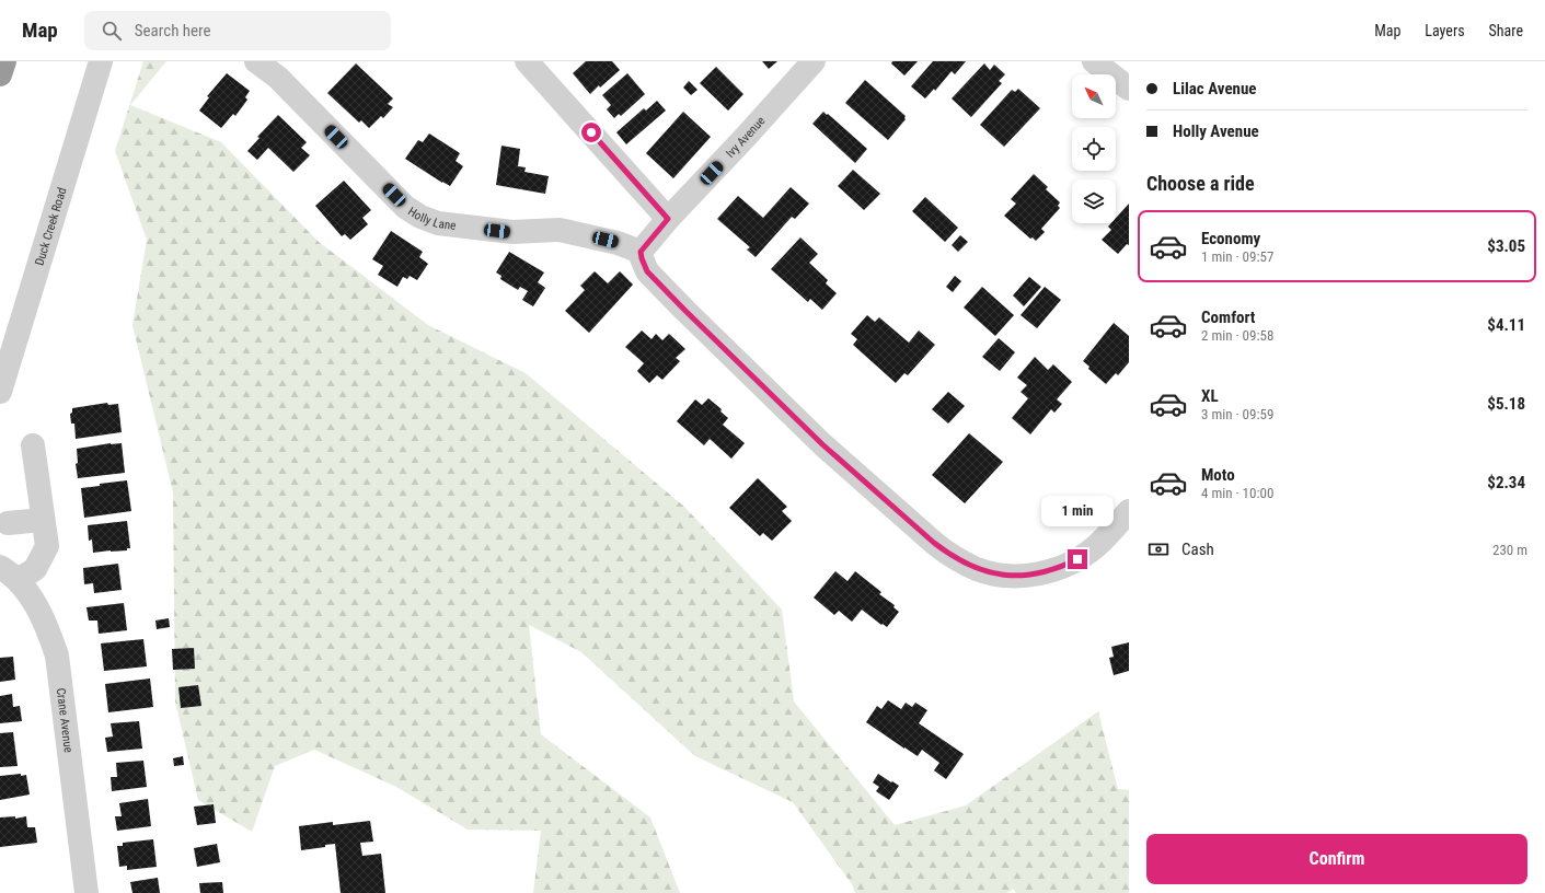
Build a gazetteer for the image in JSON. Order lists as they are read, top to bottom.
{
  "streets": {
    "street": [
      "Ivy Avenue",
      "Holly Lane",
      "Duck Creek Road",
      "Crane Avenue"
    ]
  },
  "crossings": [
    ["Ivy Avenue", "Holly Lane"]
  ],
  "north": "top left",
  "page": {
    "header": "Map",
    "search": "Search here",
    "nav": ["Map", "Layers", "Share"],
    "banner": ["Lilac Avenue", "Holly Avenue"],
    "heading": "Choose a ride",
    "list": [
      {
        "name": "Economy",
        "note": "1 min · 09:57",
        "value": "$3.05"
      },
      {
        "name": "Comfort",
        "note": "2 min · 09:58",
        "value": "$4.11"
      },
      {
        "name": "XL",
        "note": "3 min · 09:59",
        "value": "$5.18"
      },
      {
        "name": "Moto",
        "note": "4 min · 10:00",
        "value": "$2.34"
      }
    ],
    "bubble": "1 min",
    "pay": ["Cash", "230 m"],
    "buttons": "Confirm"
  }
}
